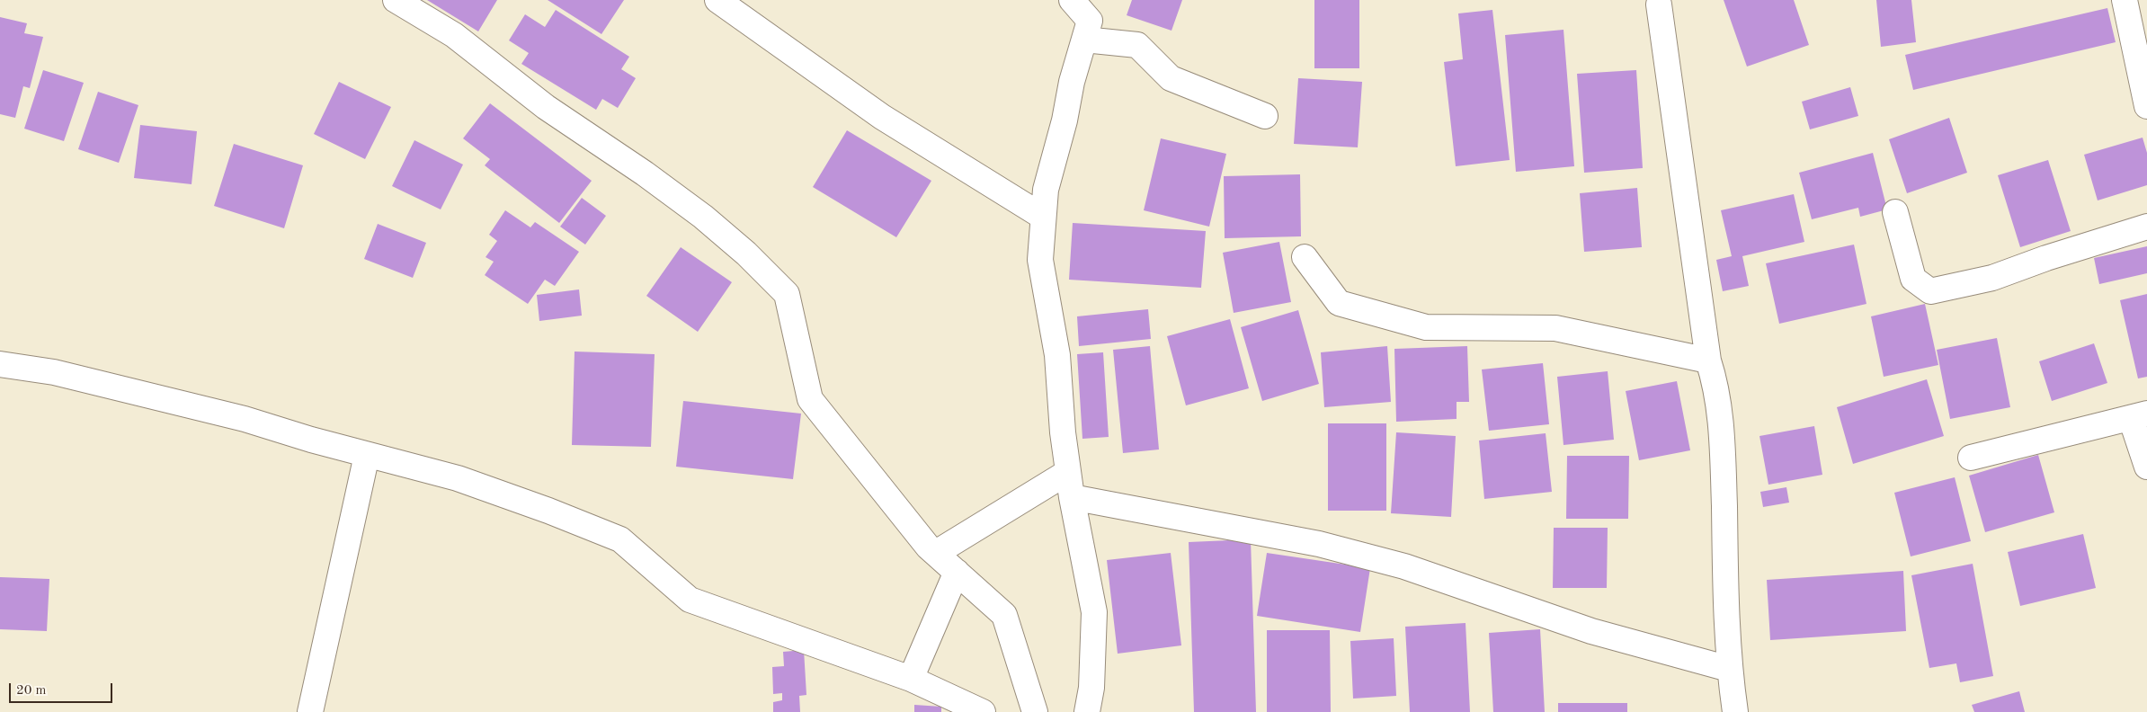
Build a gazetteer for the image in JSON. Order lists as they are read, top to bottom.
{
  "scale_bar": "20 m"
}
